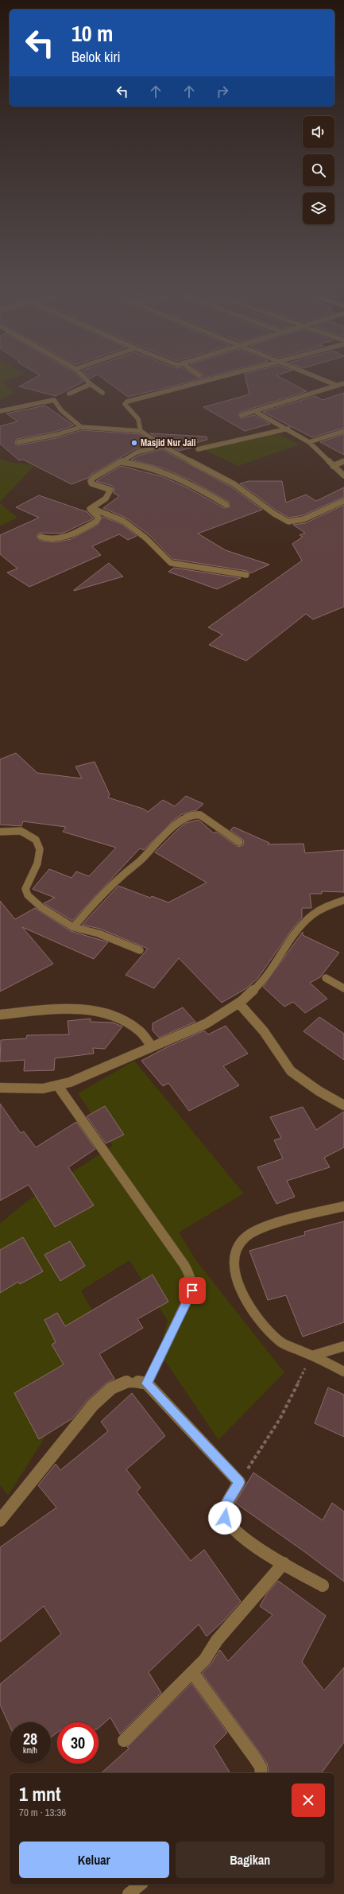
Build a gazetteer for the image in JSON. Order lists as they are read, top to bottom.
{
  "places": ["Masjid Nur Jali"],
  "page": {
    "turn": ["10 m", "Belok kiri"],
    "speed": "28 km/h",
    "limit": "30",
    "heading": ["1 mnt", "70 m · 13:36"],
    "buttons": ["Keluar", "Bagikan"]
  }
}
